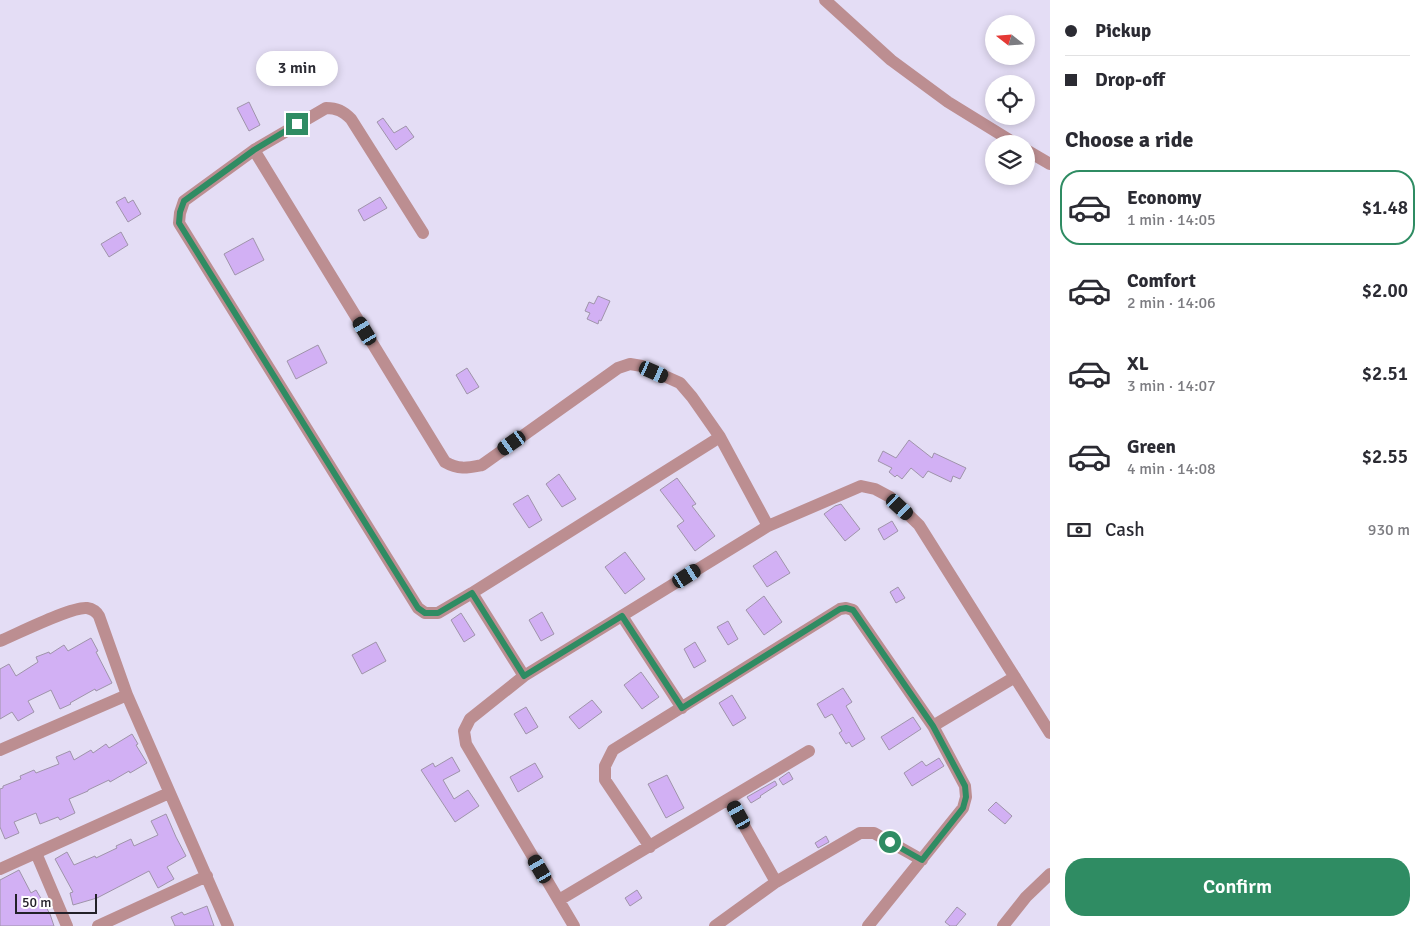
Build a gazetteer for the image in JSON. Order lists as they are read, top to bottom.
{
  "scale_bar": "50 m",
  "north": "left",
  "page": {
    "banner": ["Pickup", "Drop-off"],
    "bubble": "3 min",
    "heading": "Choose a ride",
    "list": [
      {
        "name": "Economy",
        "note": "1 min · 14:05",
        "value": "$1.48"
      },
      {
        "name": "Comfort",
        "note": "2 min · 14:06",
        "value": "$2.00"
      },
      {
        "name": "XL",
        "note": "3 min · 14:07",
        "value": "$2.51"
      },
      {
        "name": "Green",
        "note": "4 min · 14:08",
        "value": "$2.55"
      }
    ],
    "pay": ["Cash", "930 m"],
    "buttons": "Confirm",
    "scale": "50 m"
  }
}
